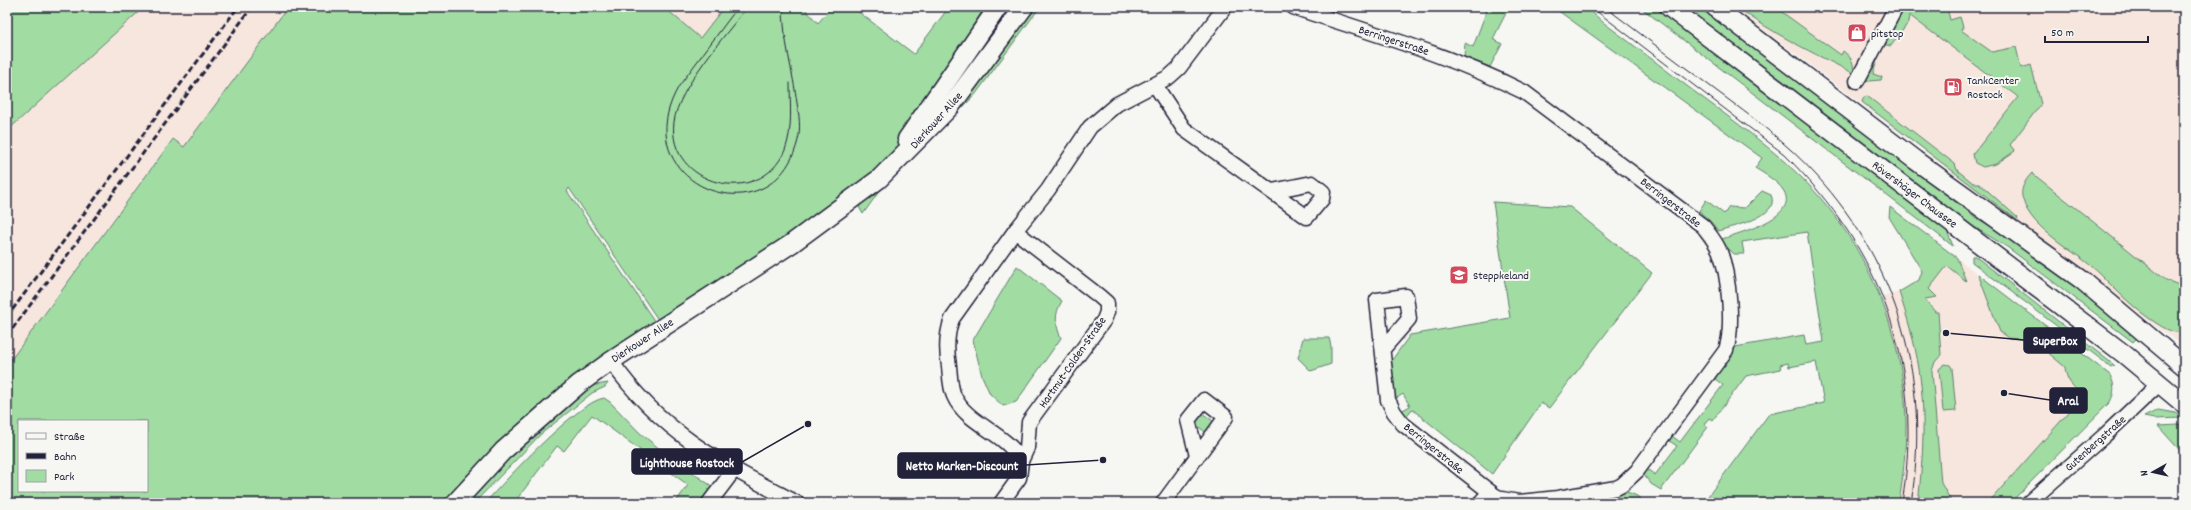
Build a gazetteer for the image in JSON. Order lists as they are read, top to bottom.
{
  "streets": {
    "main road": ["Dierkower Allee", "Rövershäger Chaussee"],
    "street": ["Berringerstraße", "Hartmut-Colden-Straße", "Gutenbergstraße"]
  },
  "crossings": [
    ["Rövershäger Chaussee", "Gutenbergstraße"]
  ],
  "places": {
    "shop": ["pitstop"],
    "fuel station": ["TankCenter Rostock"],
    "school or university": ["Steppkeland"],
    "other": [
      "SuperBox",
      "Aral",
      "Lighthouse Rostock",
      "Netto Marken-Discount"
    ]
  },
  "legend": ["Straße", "Bahn", "Park"],
  "scale_bar": "50 m",
  "north": "left"
}
